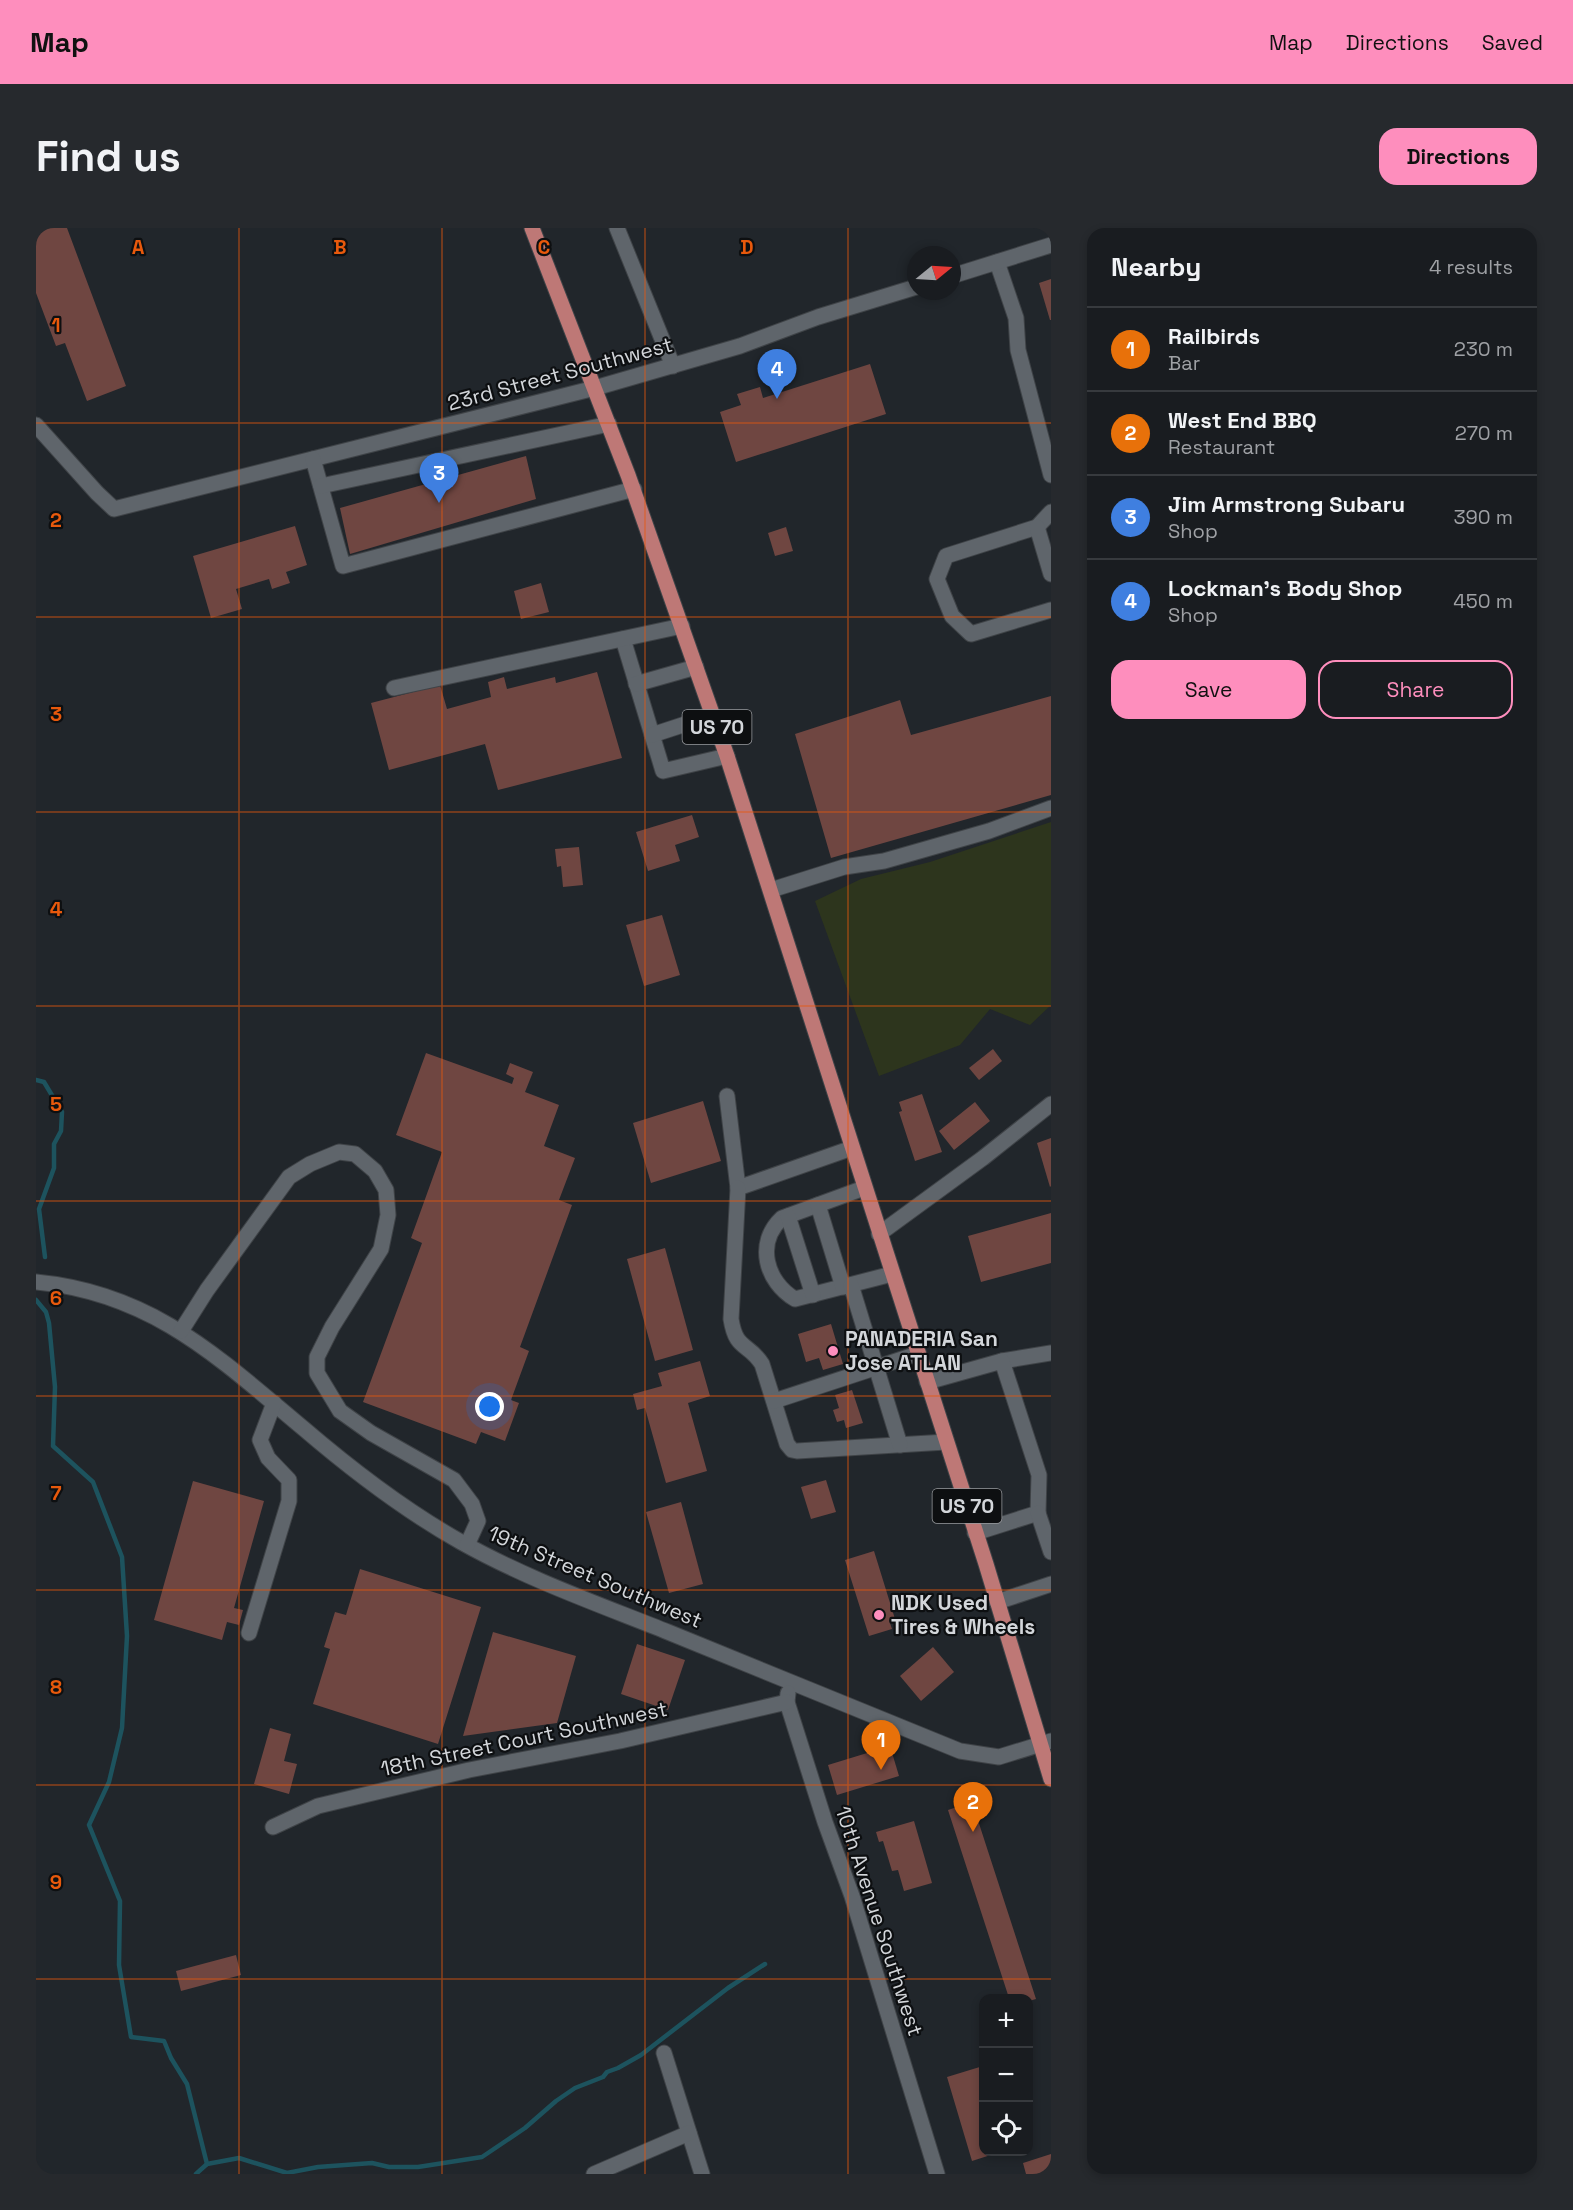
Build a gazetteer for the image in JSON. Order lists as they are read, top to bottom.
{
  "streets": {
    "main road": ["US 70"],
    "street": [
      "23rd Street Southwest",
      "19th Street Southwest",
      "18th Street Court Southwest",
      "10th Avenue Southwest"
    ]
  },
  "crossings": [
    ["23rd Street Southwest", "US 70"],
    ["US 70", "19th Street Southwest"],
    ["19th Street Southwest", "10th Avenue Southwest"],
    ["18th Street Court Southwest", "10th Avenue Southwest"]
  ],
  "places": ["PANADERIA San Jose ATLAN", "NDK Used Tires & Wheels"],
  "north": "right",
  "page": {
    "header": "Map",
    "nav": ["Map", "Directions", "Saved"],
    "buttons": [
      "Directions",
      ["Save", "Share"]
    ],
    "title": "Find us",
    "heading": ["Nearby", "4 results"],
    "list": [
      {
        "mark": "1",
        "name": "Railbirds",
        "note": "Bar",
        "value": "230 m"
      },
      {
        "mark": "2",
        "name": "West End BBQ",
        "note": "Restaurant",
        "value": "270 m"
      },
      {
        "mark": "3",
        "name": "Jim Armstrong Subaru",
        "note": "Shop",
        "value": "390 m"
      },
      {
        "mark": "4",
        "name": "Lockman's Body Shop",
        "note": "Shop",
        "value": "450 m"
      }
    ],
    "pins": [
      "4",
      "3",
      "1",
      "2"
    ],
    "map_buttons": ["+", "−"]
  },
  "grid": {
    "columns": [
      "A",
      "B",
      "C",
      "D"
    ],
    "rows": [
      "1",
      "2",
      "3",
      "4",
      "5",
      "6",
      "7",
      "8",
      "9"
    ]
  }
}
